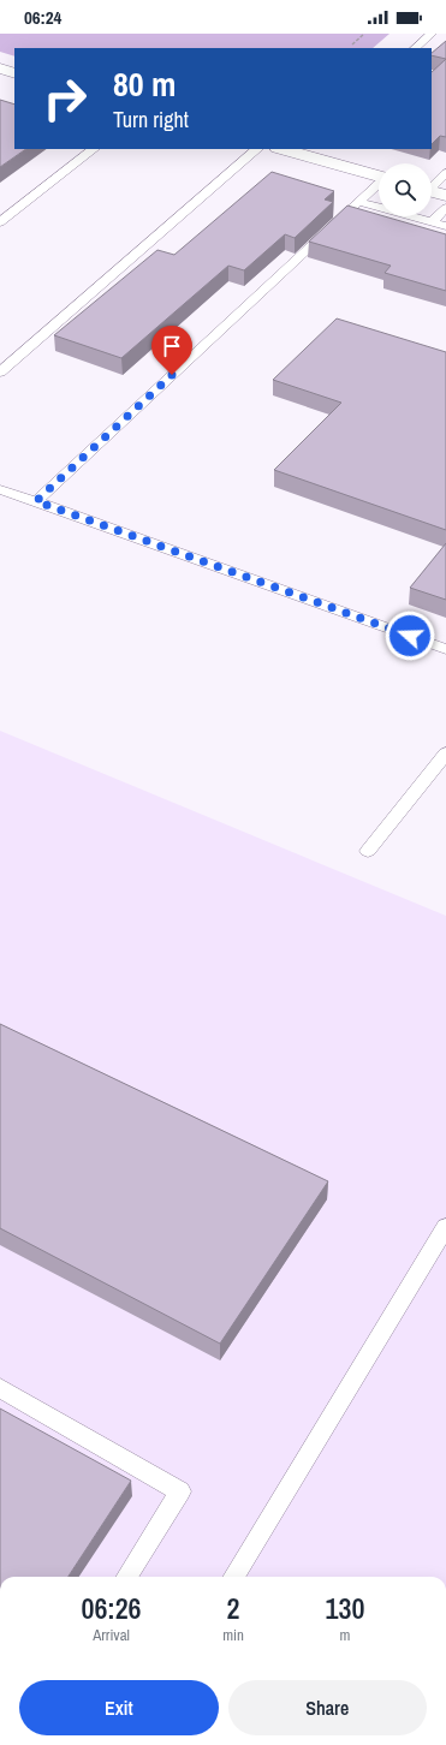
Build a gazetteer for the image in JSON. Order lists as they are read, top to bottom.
{
  "page": {
    "status": "06:24",
    "turn": ["80 m", "Turn right"],
    "eta": [
      "06:26",
      "Arrival",
      "2",
      "min",
      "130",
      "m"
    ],
    "buttons": ["Exit", "Share"]
  }
}
